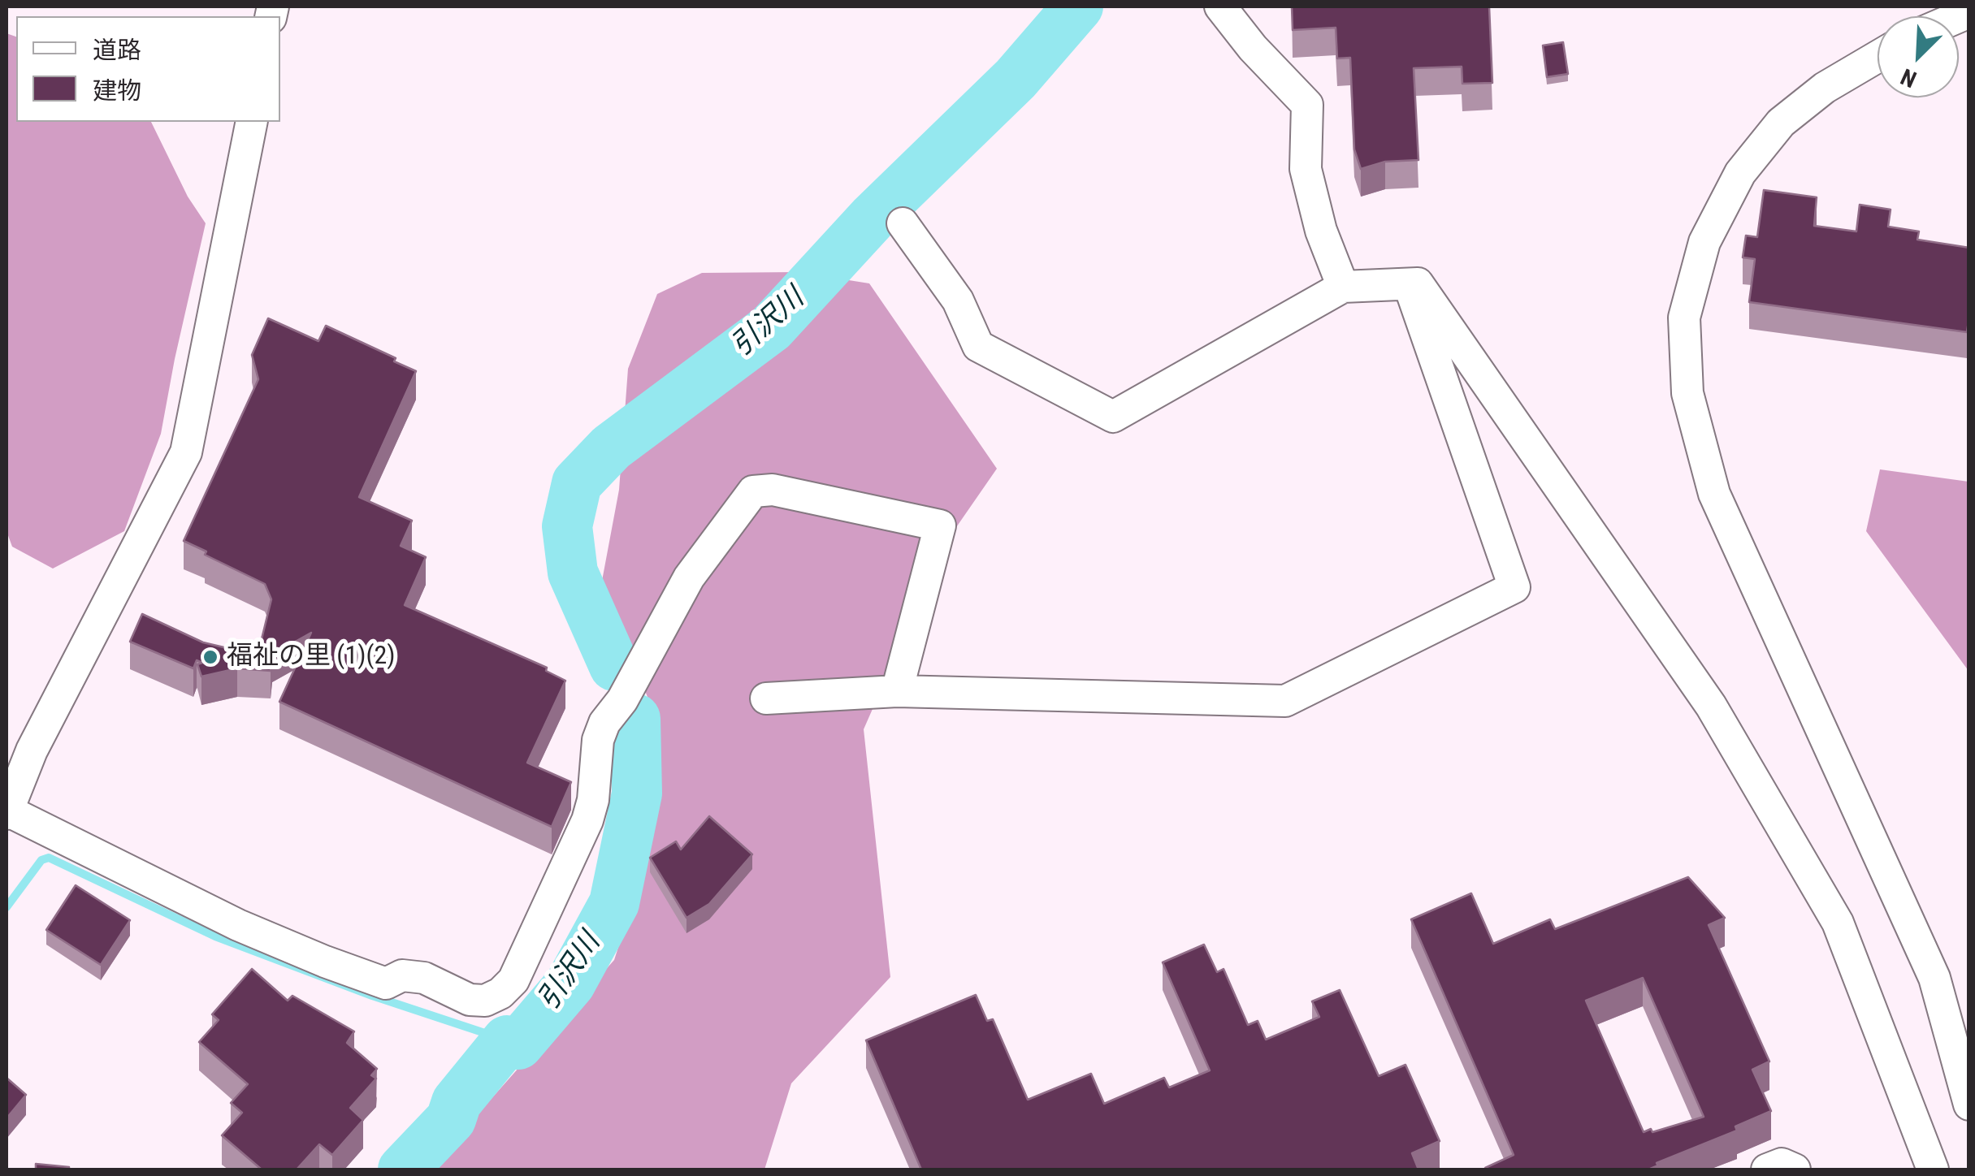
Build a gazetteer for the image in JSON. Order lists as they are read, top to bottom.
{
  "water": ["引沢川"],
  "places": ["福祉の里 (1)(2)"],
  "legend": ["道路", "建物"],
  "north": "bottom left"
}
